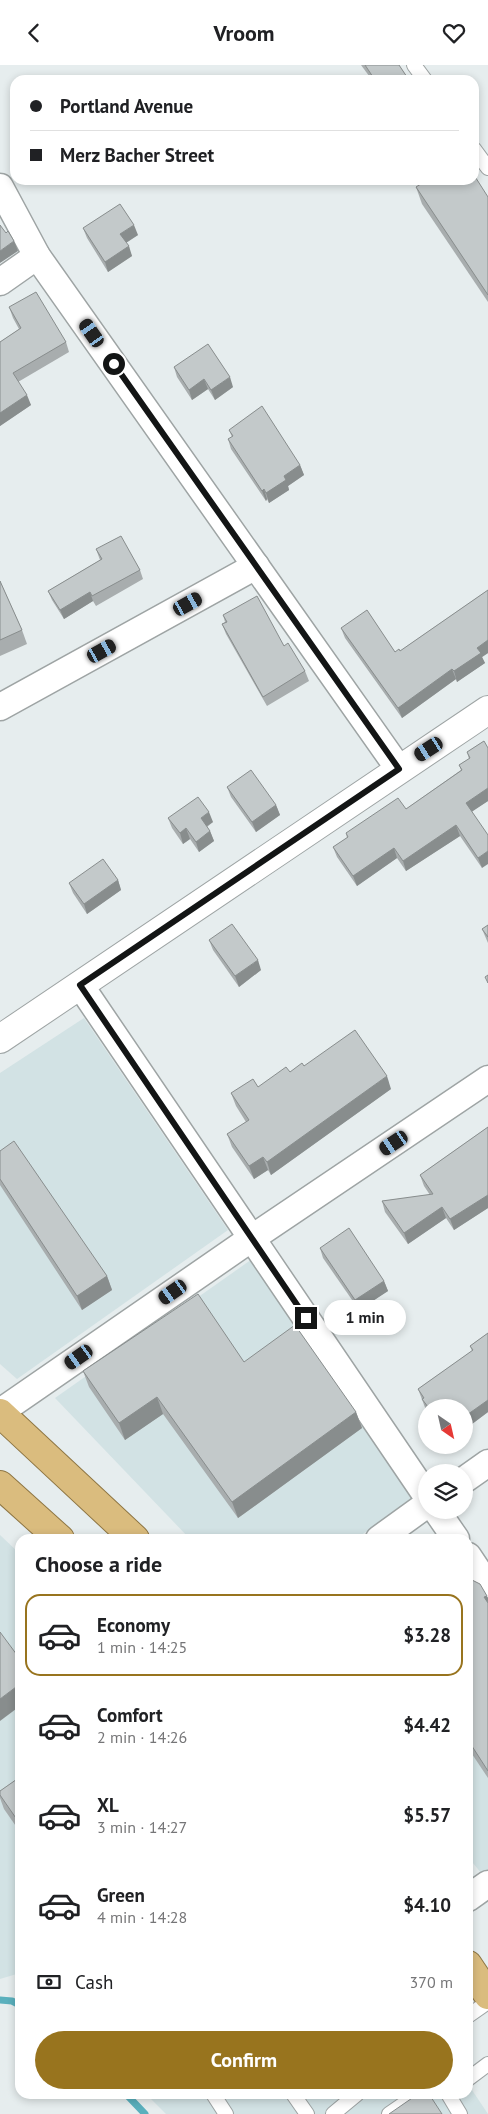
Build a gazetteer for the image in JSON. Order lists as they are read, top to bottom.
{
  "north": "bottom right",
  "page": {
    "header": "Vroom",
    "banner": ["Portland Avenue", "Merz Bacher Street"],
    "bubble": "1 min",
    "heading": "Choose a ride",
    "list": [
      {
        "name": "Economy",
        "note": "1 min · 14:25",
        "value": "$3.28"
      },
      {
        "name": "Comfort",
        "note": "2 min · 14:26",
        "value": "$4.42"
      },
      {
        "name": "XL",
        "note": "3 min · 14:27",
        "value": "$5.57"
      },
      {
        "name": "Green",
        "note": "4 min · 14:28",
        "value": "$4.10"
      }
    ],
    "pay": ["Cash", "370 m"],
    "buttons": "Confirm"
  }
}
